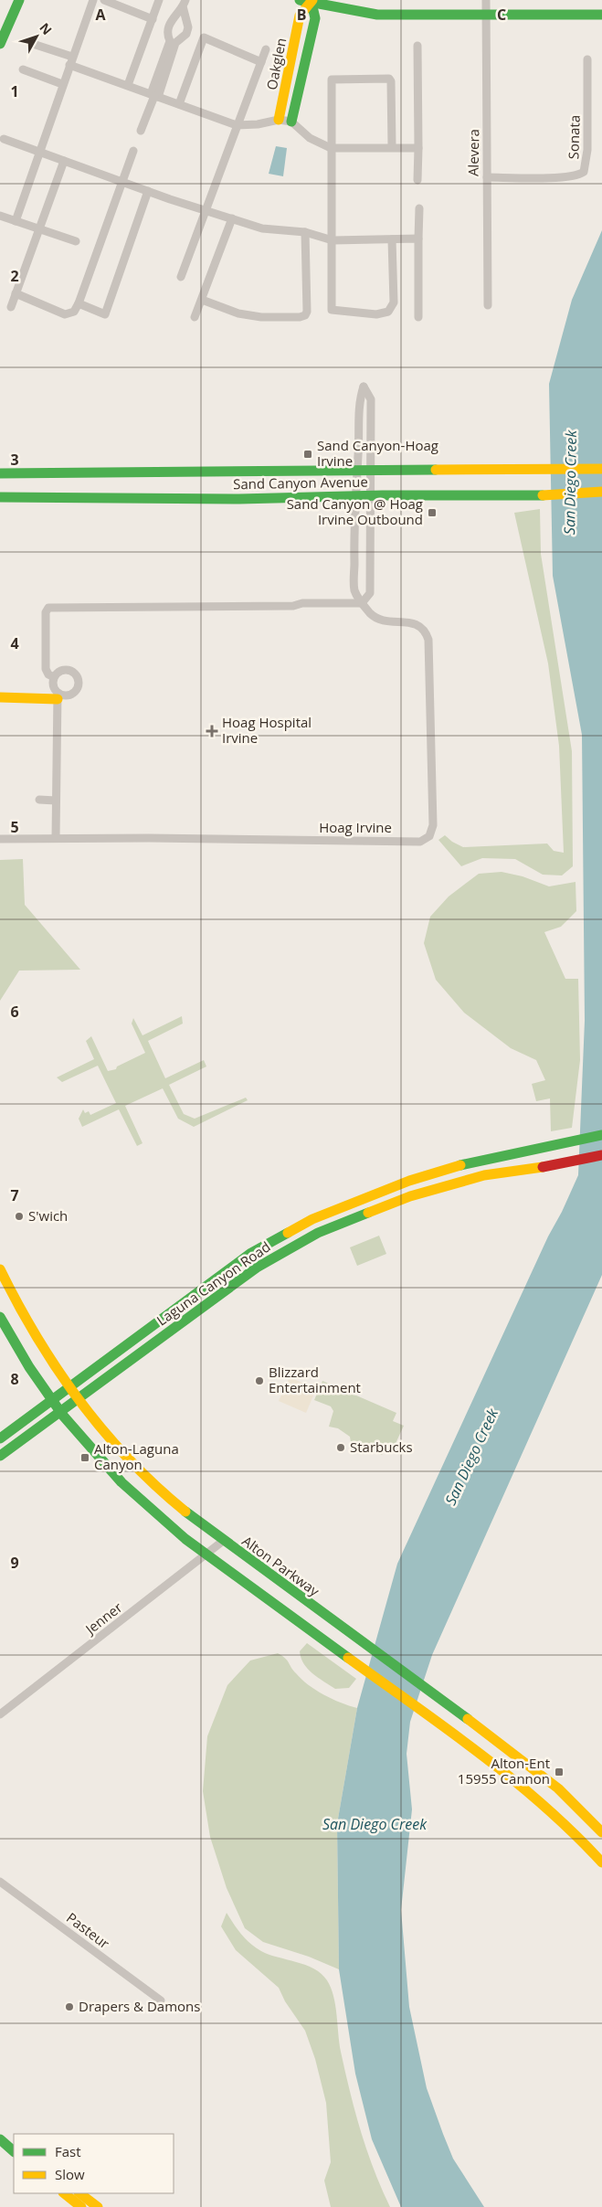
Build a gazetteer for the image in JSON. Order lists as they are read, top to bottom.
{
  "streets": {
    "main road": [
      "Oakglen",
      "Sand Canyon Avenue",
      "Laguna Canyon Road",
      "Alton Parkway"
    ],
    "street": [
      "Sonata",
      "Alevera",
      "Hoag Irvine",
      "Jenner",
      "Pasteur"
    ]
  },
  "crossings": [
    ["Sonata", "Alevera"],
    ["Sand Canyon Avenue", "Hoag Irvine"],
    ["Laguna Canyon Road", "Alton Parkway"],
    ["Alton Parkway", "Jenner"]
  ],
  "water": ["San Diego Creek"],
  "places": {
    "transit": [
      "Sand Canyon-Hoag Irvine",
      "Sand Canyon @ Hoag Irvine Outbound",
      "Alton-Laguna Canyon",
      "Alton-Ent 15955 Cannon"
    ],
    "health": ["Hoag Hospital Irvine"],
    "other": [
      "S'wich",
      "Blizzard Entertainment",
      "Starbucks",
      "Drapers & Damons"
    ]
  },
  "legend": ["Fast", "Slow"],
  "north": "top right",
  "grid": {
    "columns": ["A", "B", "C"],
    "rows": [
      "1",
      "2",
      "3",
      "4",
      "5",
      "6",
      "7",
      "8",
      "9"
    ]
  }
}
